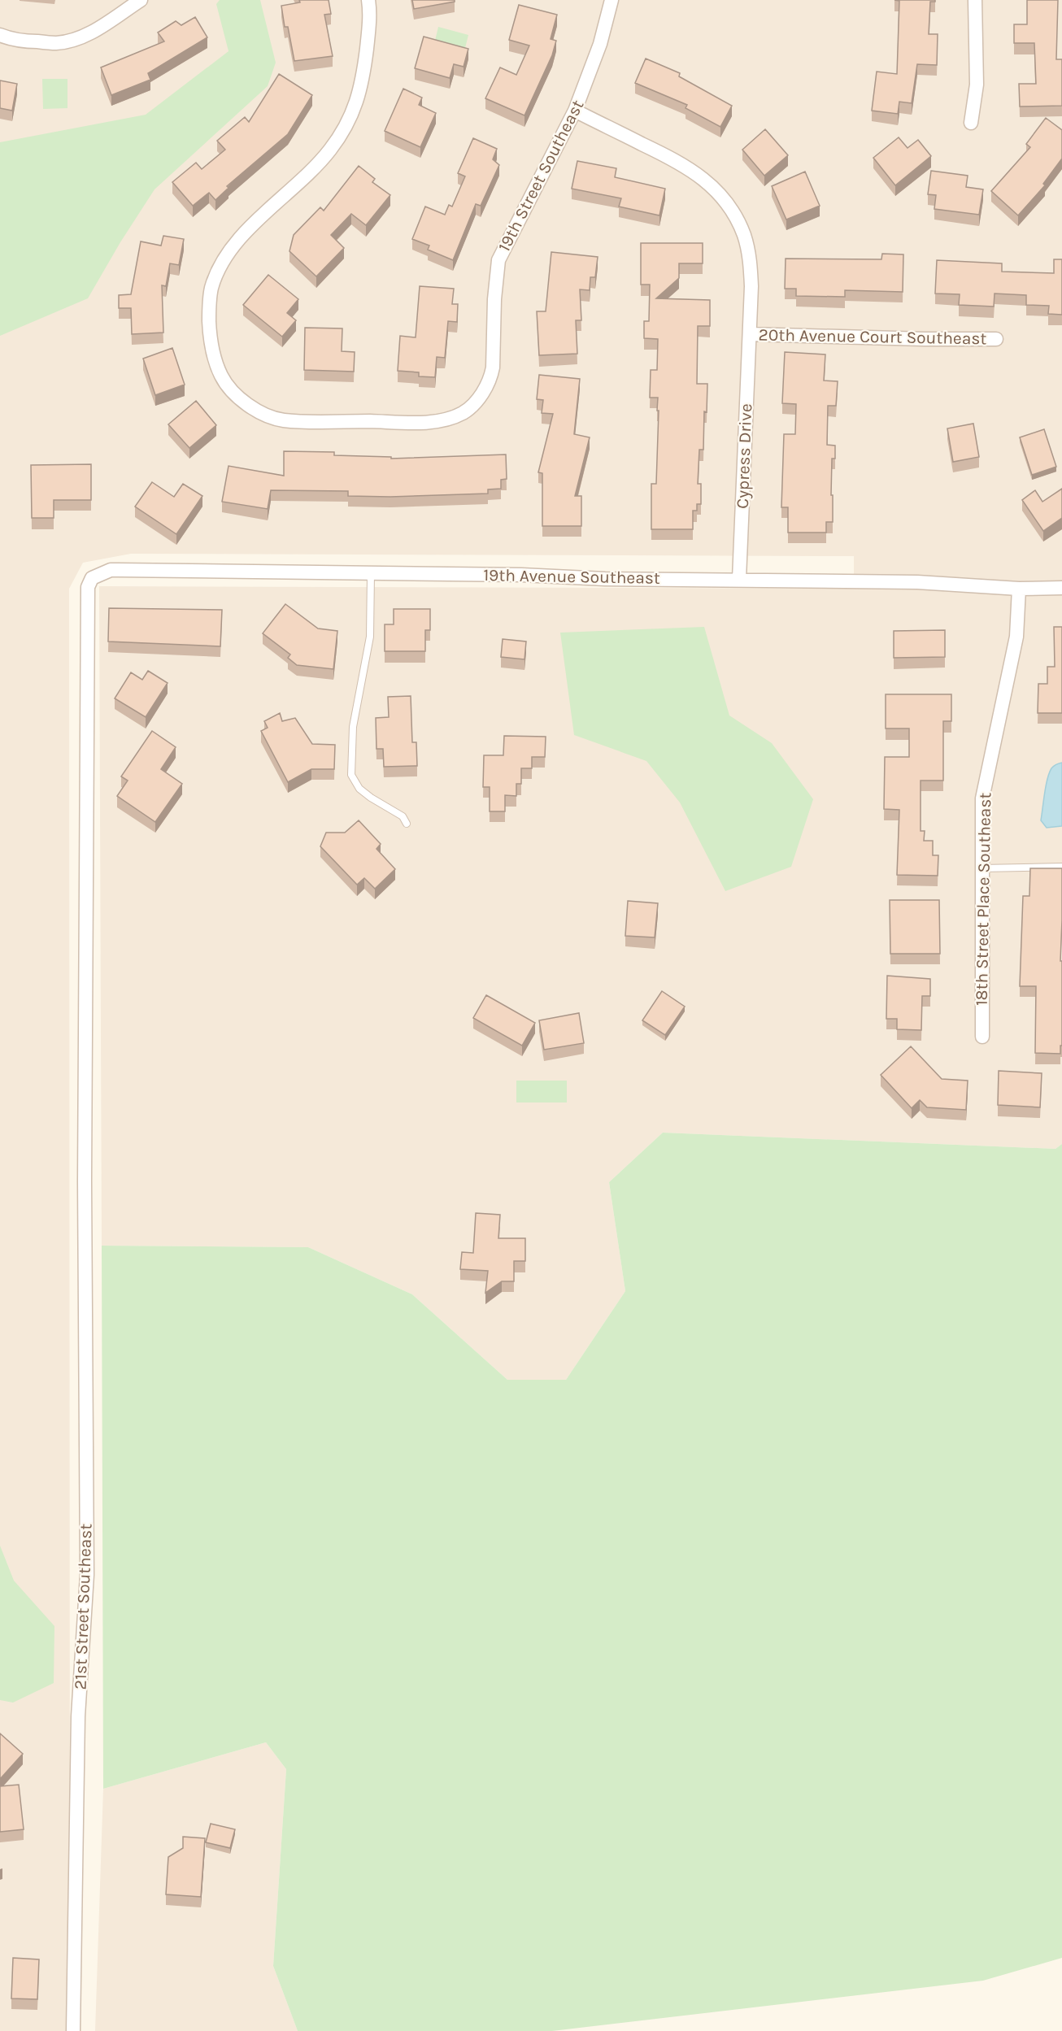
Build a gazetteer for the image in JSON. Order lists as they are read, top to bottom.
{
  "streets": {
    "street": [
      "19th Street Southeast",
      "20th Avenue Court Southeast",
      "Cypress Drive",
      "19th Avenue Southeast",
      "18th Street Place Southeast",
      "21st Street Southeast"
    ]
  },
  "crossings": [
    ["19th Street Southeast", "Cypress Drive"],
    ["20th Avenue Court Southeast", "Cypress Drive"],
    ["Cypress Drive", "19th Avenue Southeast"],
    ["19th Avenue Southeast", "18th Street Place Southeast"],
    ["19th Avenue Southeast", "21st Street Southeast"]
  ]
}
